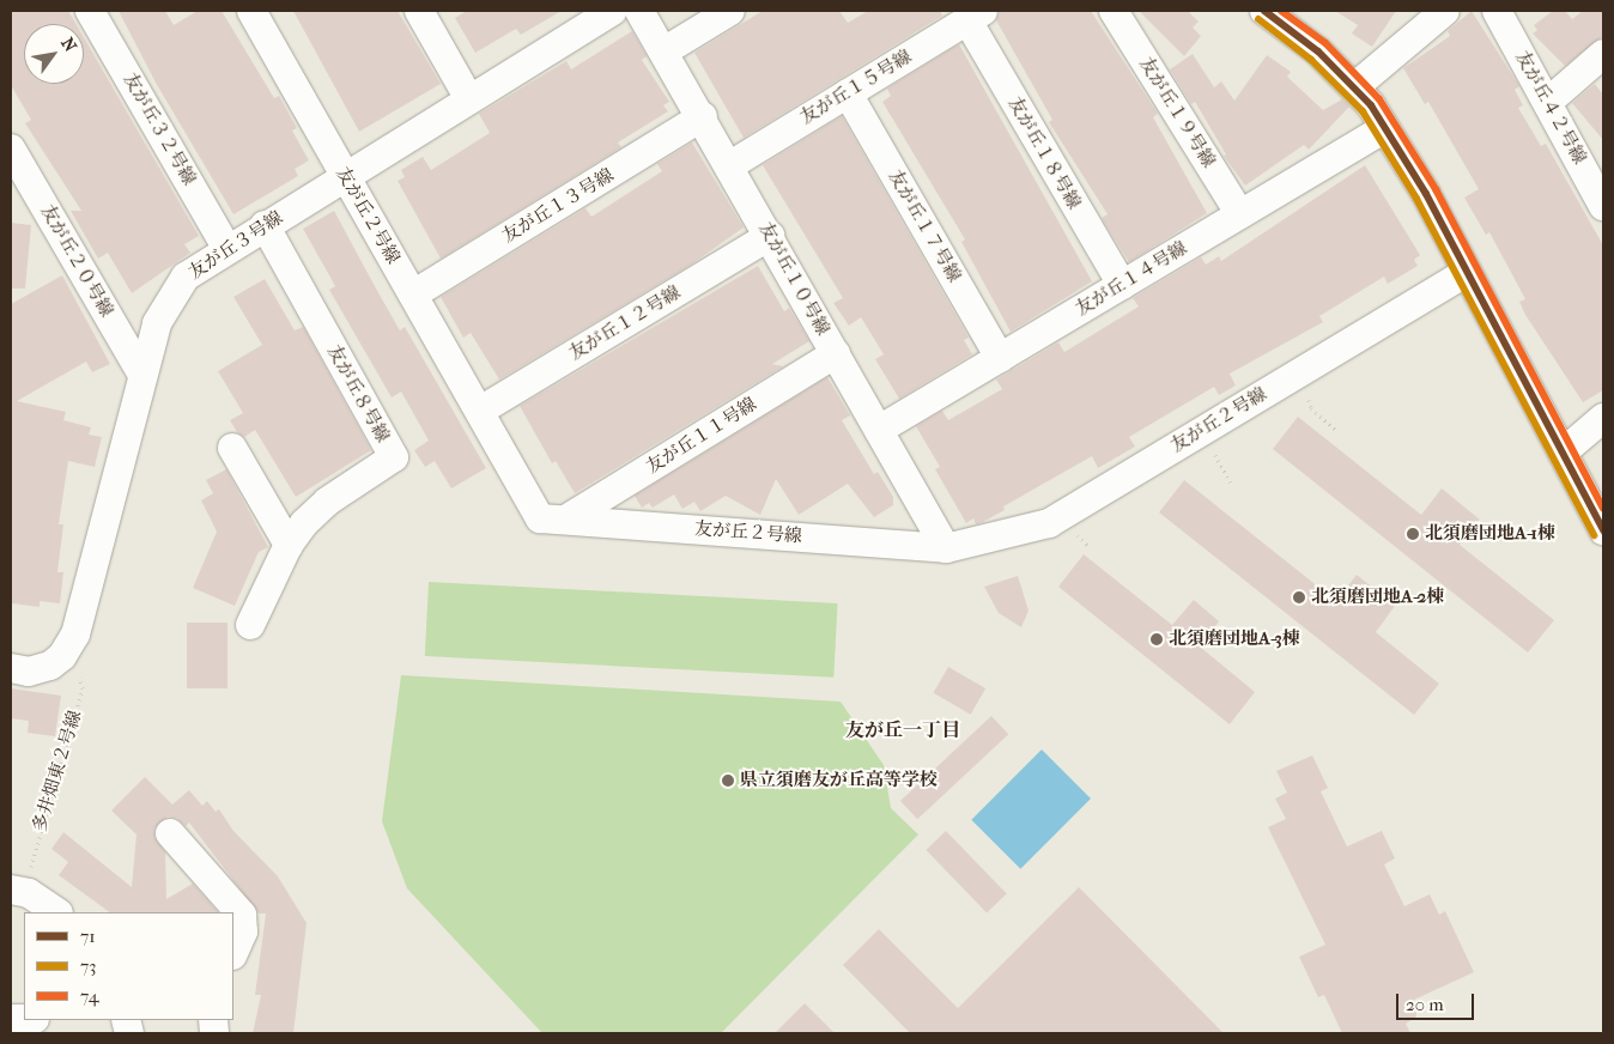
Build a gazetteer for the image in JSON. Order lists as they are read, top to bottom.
{
  "streets": {
    "street": [
      "友が丘１５号線",
      "友が丘４２号線",
      "友が丘１９号線",
      "友が丘３２号線",
      "友が丘１８号線",
      "友が丘１３号線",
      "友が丘２号線",
      "友が丘１７号線",
      "友が丘３号線",
      "友が丘２０号線",
      "友が丘１０号線",
      "友が丘１４号線",
      "友が丘１２号線",
      "友が丘８号線",
      "友が丘１１号線"
    ],
    "path": ["多井畑東２号線"]
  },
  "crossings": [
    ["友が丘１５号線", "友が丘１８号線"],
    ["友が丘１５号線", "友が丘１７号線"],
    ["友が丘１５号線", "友が丘１０号線"],
    ["友が丘１９号線", "友が丘１４号線"],
    ["友が丘３２号線", "友が丘３号線"],
    ["友が丘１８号線", "友が丘１４号線"],
    ["友が丘１３号線", "友が丘２号線"],
    ["友が丘１３号線", "友が丘１０号線"],
    ["友が丘２号線", "友が丘３号線"],
    ["友が丘２号線", "友が丘１０号線"],
    ["友が丘２号線", "友が丘１２号線"],
    ["友が丘２号線", "友が丘１１号線"],
    ["友が丘１７号線", "友が丘１４号線"],
    ["友が丘３号線", "友が丘２０号線"],
    ["友が丘３号線", "友が丘８号線"],
    ["友が丘３号線", "多井畑東２号線"],
    ["友が丘１０号線", "友が丘１４号線"],
    ["友が丘１０号線", "友が丘１２号線"],
    ["友が丘１０号線", "友が丘１１号線"]
  ],
  "districts": ["友が丘一丁目"],
  "places": [
    "北須磨団地A-1棟",
    "北須磨団地A-2棟",
    "北須磨団地A-3棟",
    "県立須磨友が丘高等学校"
  ],
  "lines": ["transit line 71", "transit line 74", "transit line 73"],
  "legend": ["71", "73", "74"],
  "scale_bar": "20 m",
  "north": "top right"
}
